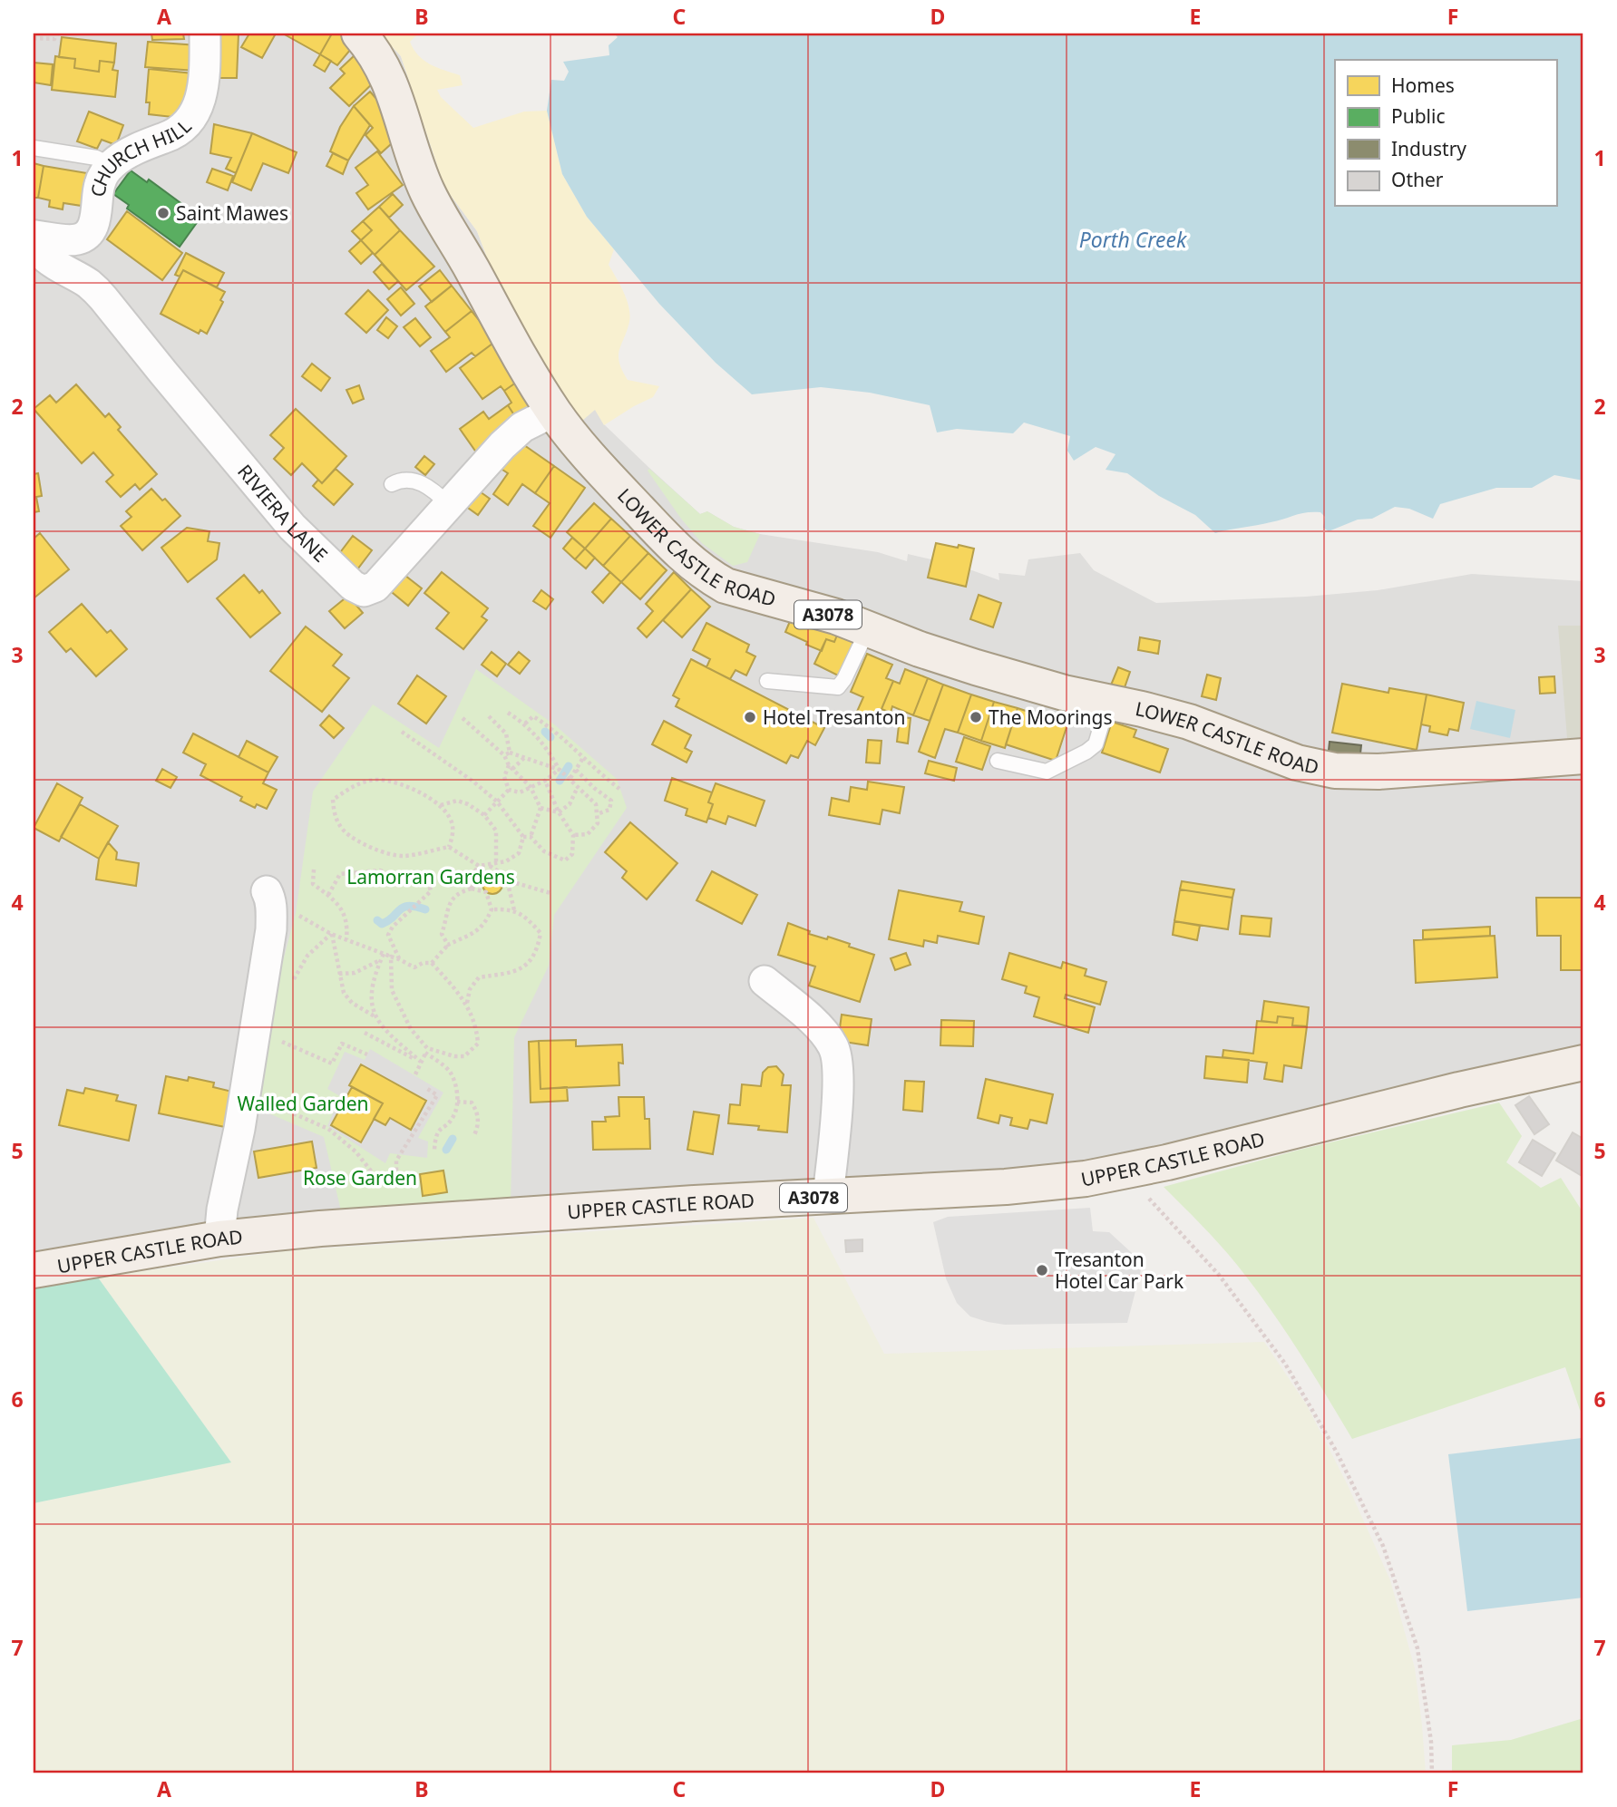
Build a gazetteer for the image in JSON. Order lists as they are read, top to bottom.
{
  "streets": {
    "main road": ["LOWER CASTLE ROAD", "A3078", "UPPER CASTLE ROAD"],
    "street": ["CHURCH HILL", "RIVIERA LANE"]
  },
  "crossings": [
    ["CHURCH HILL", "RIVIERA LANE"],
    ["RIVIERA LANE", "LOWER CASTLE ROAD"]
  ],
  "water": ["Porth Creek"],
  "parks": ["Lamorran Gardens", "Walled Garden", "Rose Garden"],
  "places": [
    "Saint Mawes",
    "Hotel Tresanton",
    "The Moorings",
    "Tresanton Hotel Car Park"
  ],
  "legend": [
    "Homes",
    "Public",
    "Industry",
    "Other"
  ],
  "grid": {
    "columns": [
      "A",
      "B",
      "C",
      "D",
      "E",
      "F"
    ],
    "rows": [
      "1",
      "2",
      "3",
      "4",
      "5",
      "6",
      "7"
    ]
  }
}
